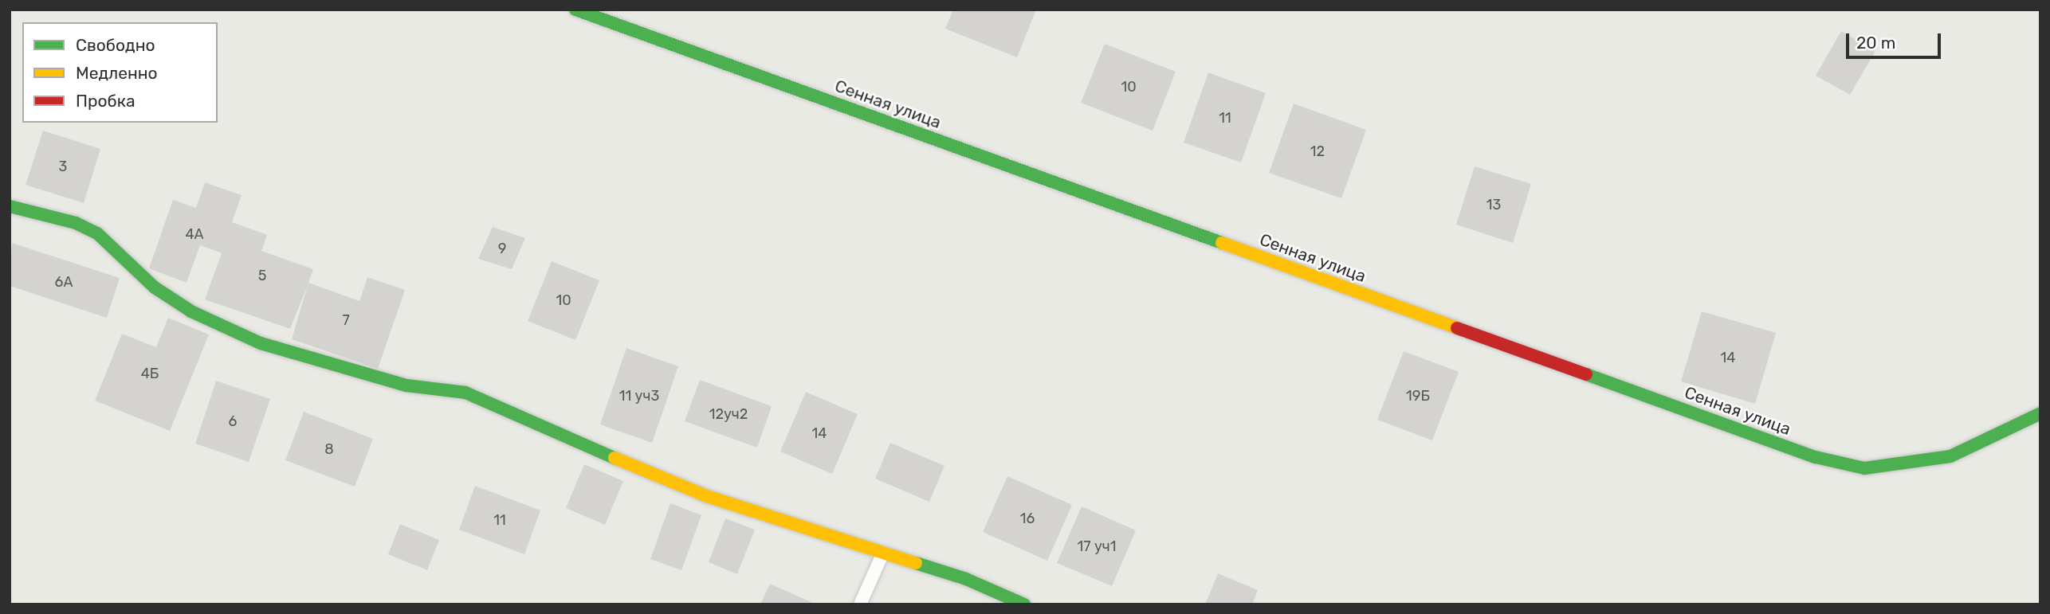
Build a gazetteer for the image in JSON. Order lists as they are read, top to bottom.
{
  "streets": {
    "street": ["Сенная улица"]
  },
  "house_numbers": [
    "10",
    "11",
    "12",
    "3",
    "13",
    "4А",
    "9",
    "5",
    "6А",
    "10",
    "7",
    "14",
    "4Б",
    "11 уч3",
    "19Б",
    "12уч2",
    "6",
    "14",
    "8",
    "16",
    "11",
    "17 уч1"
  ],
  "legend": ["Свободно", "Медленно", "Пробка"],
  "scale_bar": "20 m"
}
